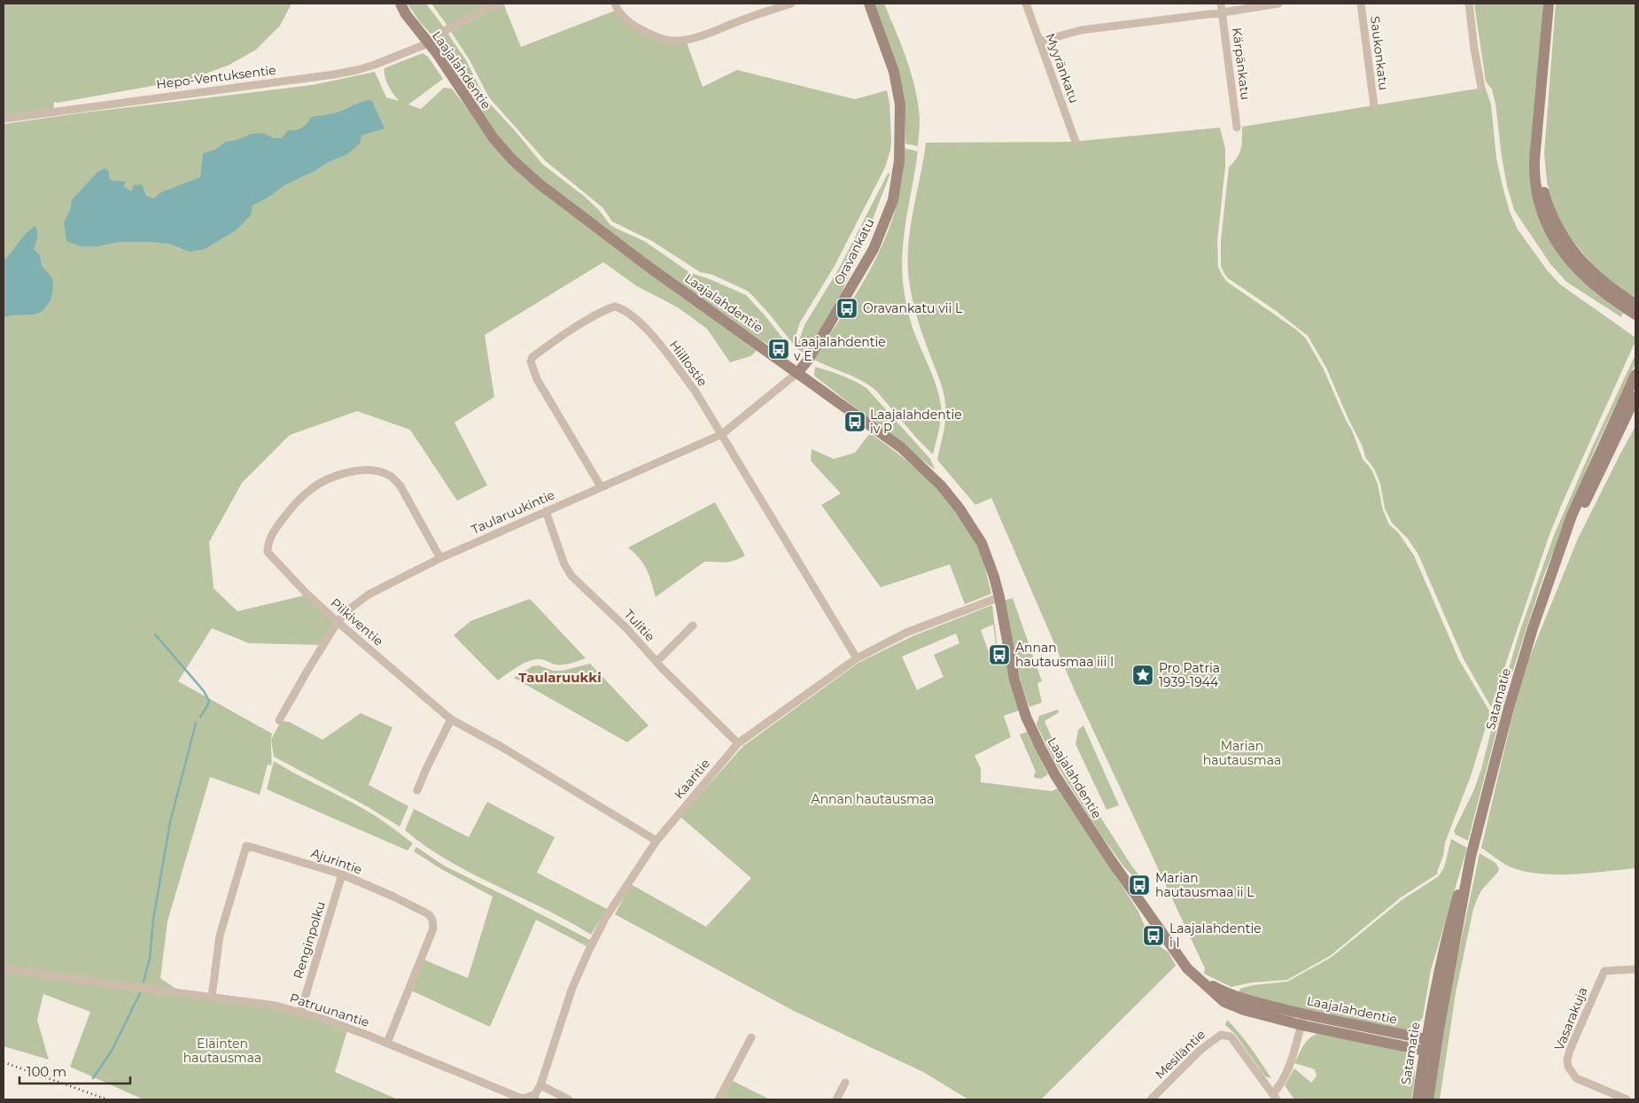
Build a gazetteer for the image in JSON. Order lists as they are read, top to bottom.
{
  "streets": {
    "street": [
      "Saukonkatu",
      "Kärpänkatu",
      "Myyränkatu",
      "Laajalahdentie",
      "Hepo-Ventuksentie",
      "Oravankatu",
      "Hiillostie",
      "Taularuukintie",
      "Piikiventie",
      "Tulitie",
      "Satamatie",
      "Kaaritie",
      "Ajurintie",
      "Renginpolku",
      "Patruunantie",
      "Vasarakuja",
      "Mesiläntie"
    ]
  },
  "crossings": [
    ["Laajalahdentie", "Hepo-Ventuksentie"],
    ["Laajalahdentie", "Oravankatu"],
    ["Laajalahdentie", "Taularuukintie"],
    ["Laajalahdentie", "Satamatie"],
    ["Laajalahdentie", "Kaaritie"],
    ["Laajalahdentie", "Mesiläntie"],
    ["Oravankatu", "Taularuukintie"],
    ["Hiillostie", "Taularuukintie"],
    ["Hiillostie", "Kaaritie"],
    ["Taularuukintie", "Piikiventie"],
    ["Taularuukintie", "Tulitie"],
    ["Piikiventie", "Kaaritie"],
    ["Tulitie", "Kaaritie"],
    ["Kaaritie", "Patruunantie"],
    ["Ajurintie", "Renginpolku"],
    ["Ajurintie", "Patruunantie"],
    ["Renginpolku", "Patruunantie"]
  ],
  "districts": ["Taularuukki"],
  "parks": ["Marian hautausmaa", "Annan hautausmaa", "Eläinten hautausmaa"],
  "places": {
    "bus stop": [
      "Oravankatu vii L",
      "Laajalahdentie v E",
      "Laajalahdentie iv P",
      "Annan hautausmaa iii I",
      "Marian hautausmaa ii L",
      "Laajalahdentie i I"
    ],
    "place": ["Pro Patria 1939-1944"]
  },
  "scale_bar": "100 m"
}
